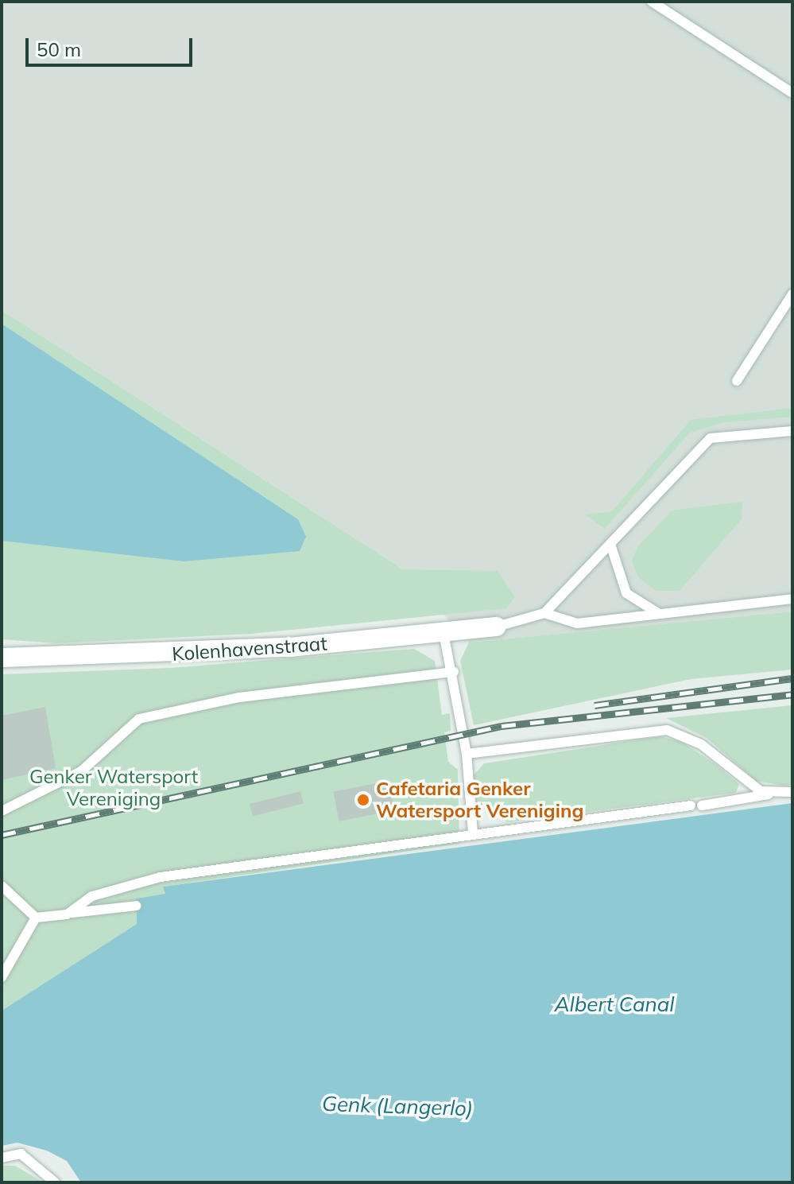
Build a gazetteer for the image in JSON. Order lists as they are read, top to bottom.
{
  "streets": {
    "street": ["Kolenhavenstraat"]
  },
  "water": ["Albert Canal", "Genk (Langerlo)"],
  "parks": ["Genker Watersport Vereniging"],
  "places": ["Cafetaria Genker Watersport Vereniging"],
  "scale_bar": "50 m"
}
